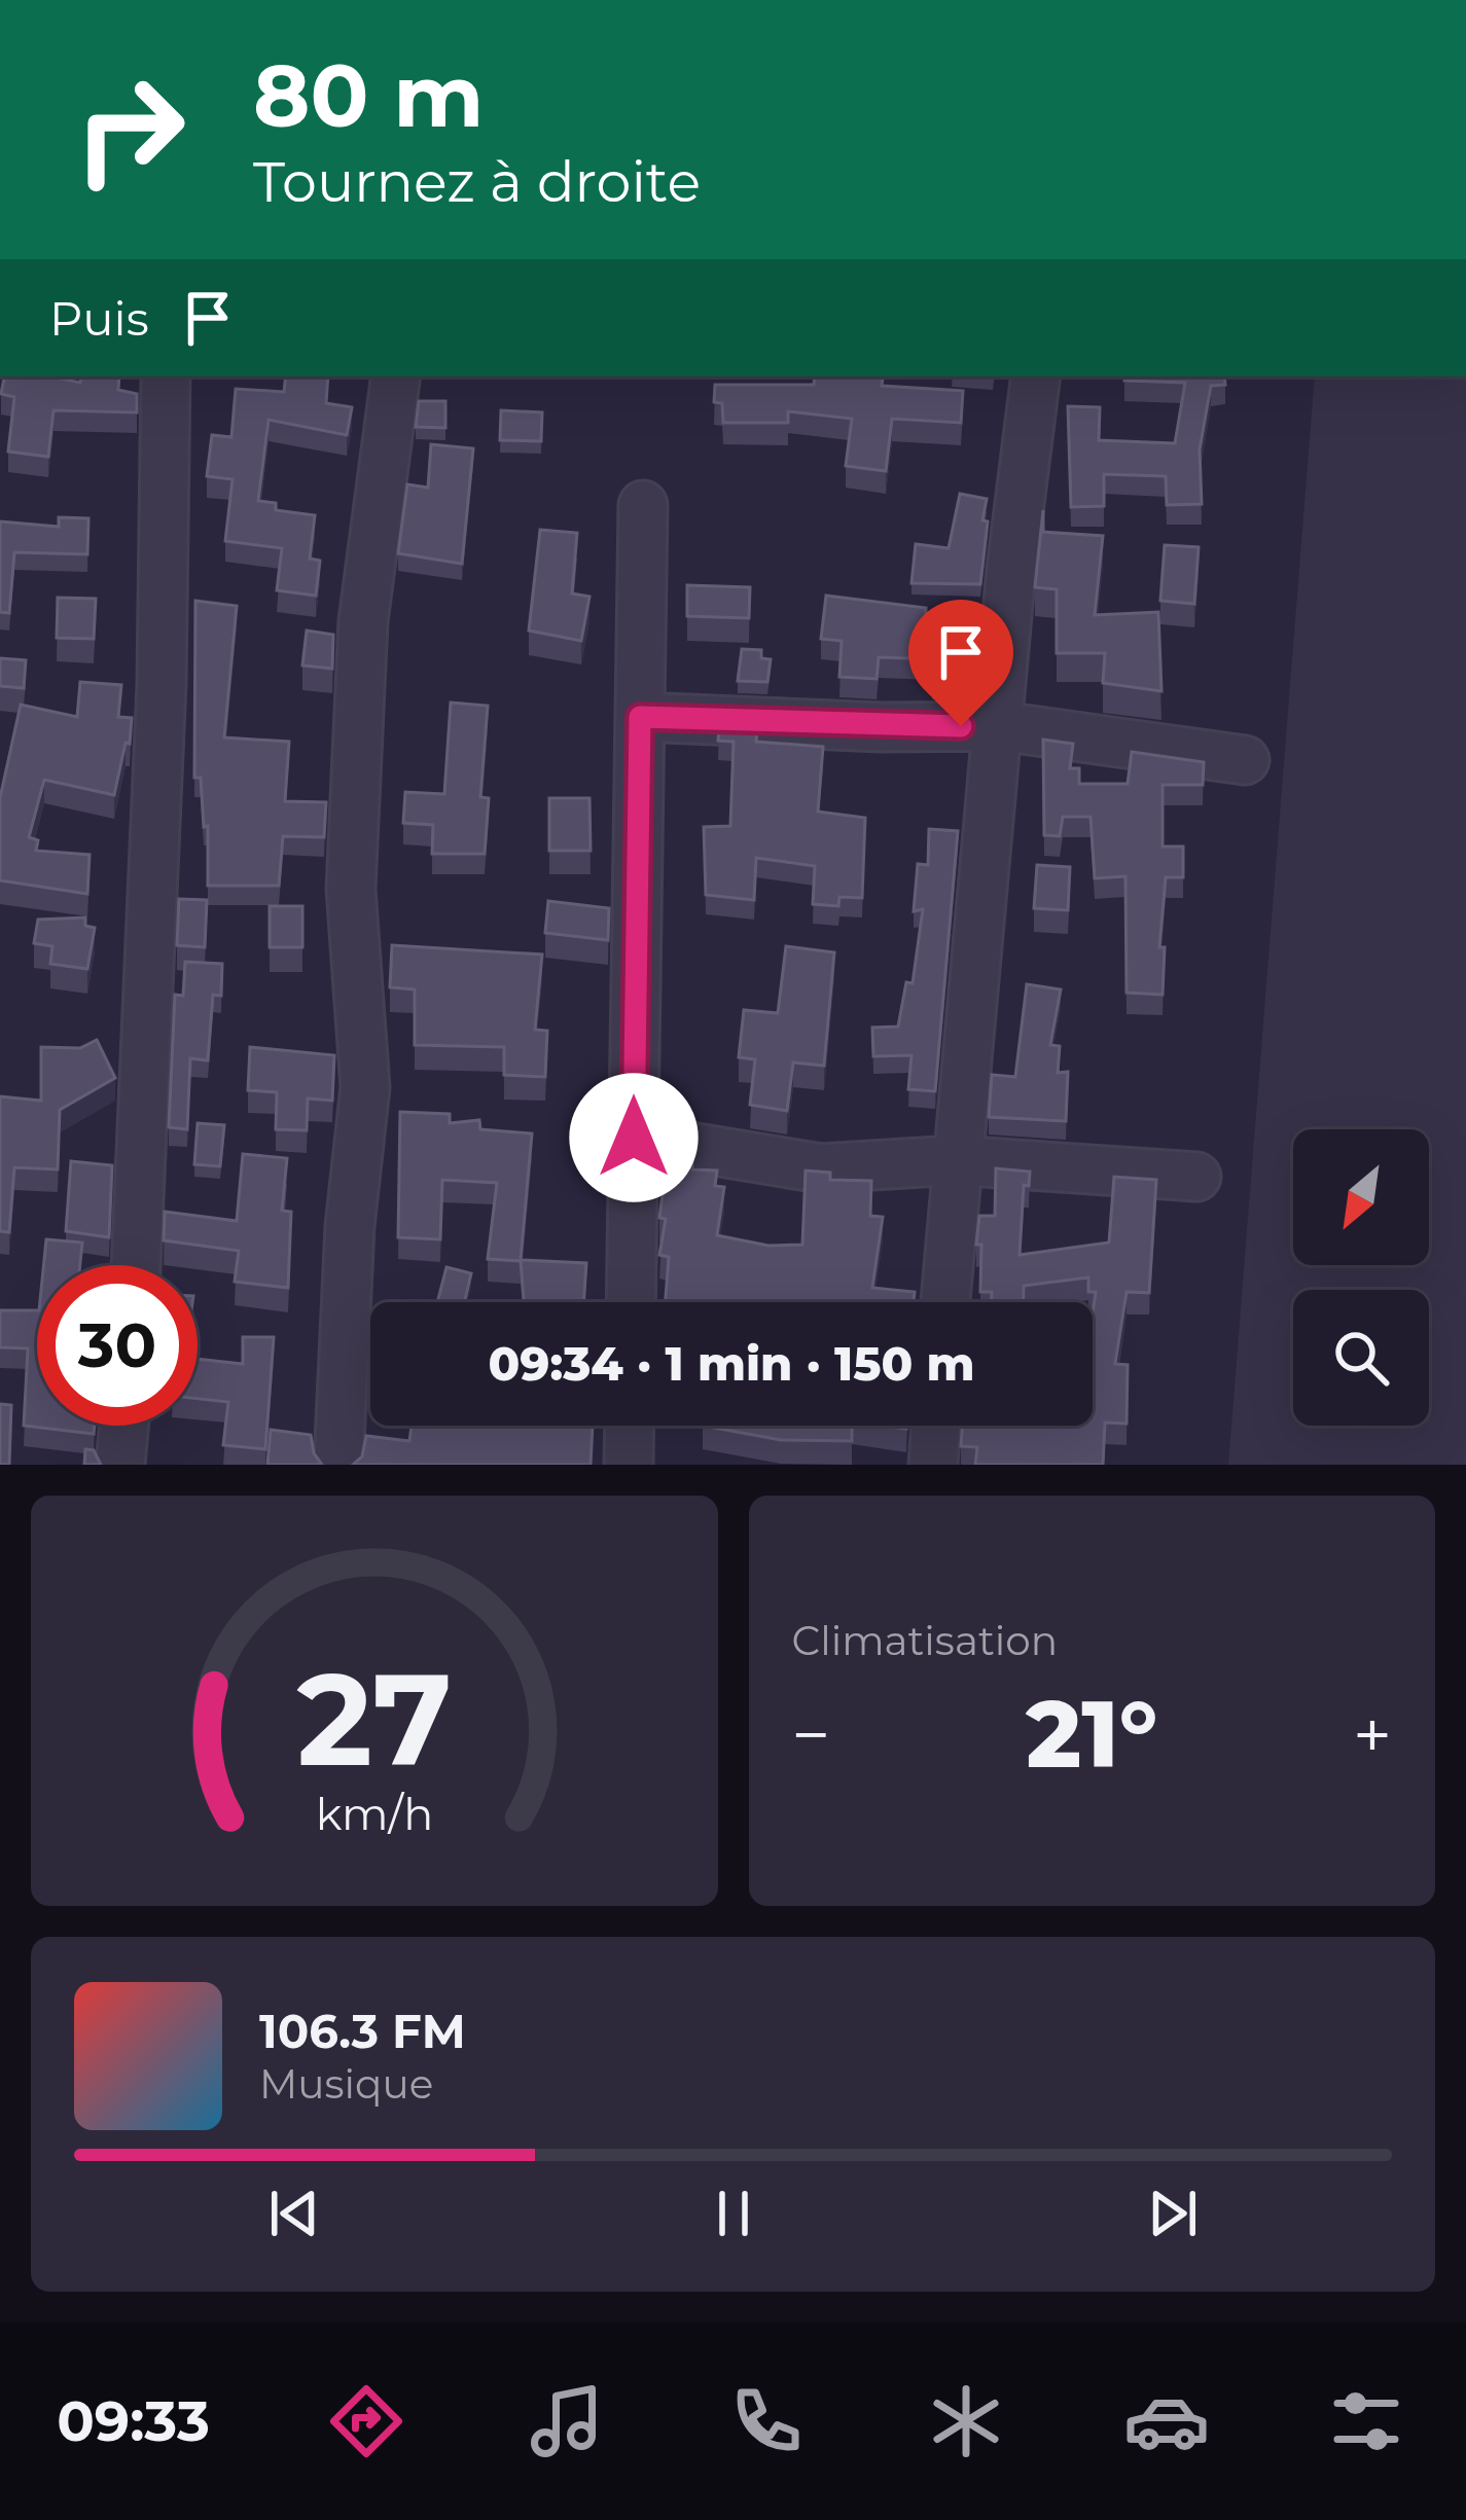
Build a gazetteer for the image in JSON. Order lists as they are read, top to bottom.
{
  "north": "bottom left",
  "page": {
    "turn": ["80 m", "Tournez à droite"],
    "then": "Puis",
    "limit": "30",
    "trip": "09:34 · 1 min · 150 m",
    "tile": "Climatisation",
    "heat": ["−", "21°", "+"],
    "song": ["106.3 FM", "Musique"],
    "tabs": "09:33",
    "gauge": ["27", "km/h"]
  }
}
